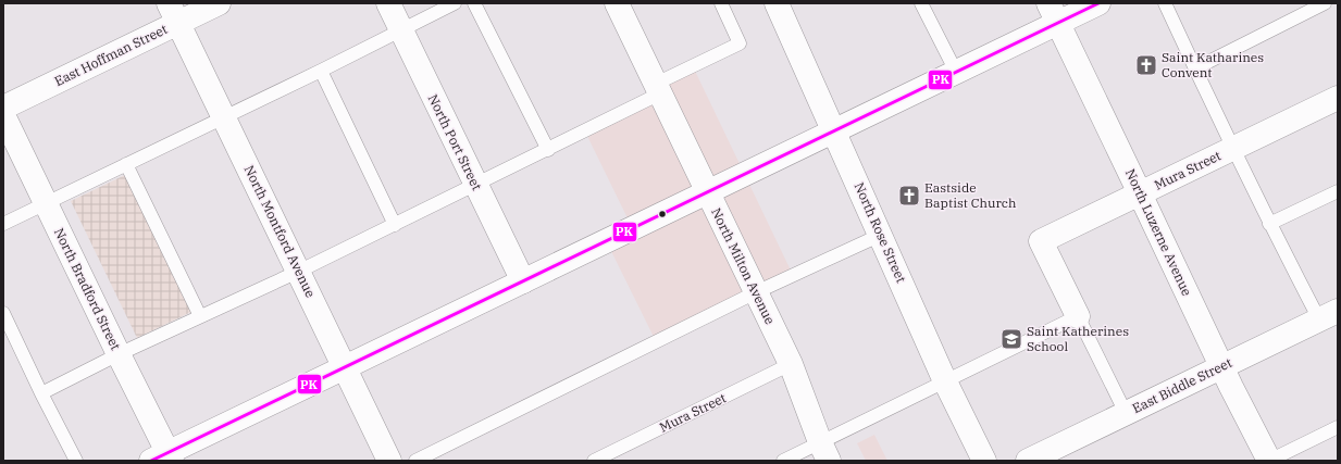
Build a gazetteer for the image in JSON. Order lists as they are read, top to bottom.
{
  "streets": {
    "street": [
      "East Hoffman Street",
      "North Port Street",
      "Mura Street",
      "North Montford Avenue",
      "North Rose Street",
      "North Luzerne Avenue",
      "North Milton Avenue",
      "North Bradford Street",
      "East Biddle Street"
    ]
  },
  "crossings": [
    ["East Hoffman Street", "North Montford Avenue"],
    ["Mura Street", "North Luzerne Avenue"],
    ["Mura Street", "North Milton Avenue"],
    ["North Luzerne Avenue", "East Biddle Street"]
  ],
  "places": {
    "church": ["Saint Katharines Convent", "Eastside Baptist Church"],
    "school or university": ["Saint Katherines School"]
  },
  "lines": ["transit line PK"]
}
